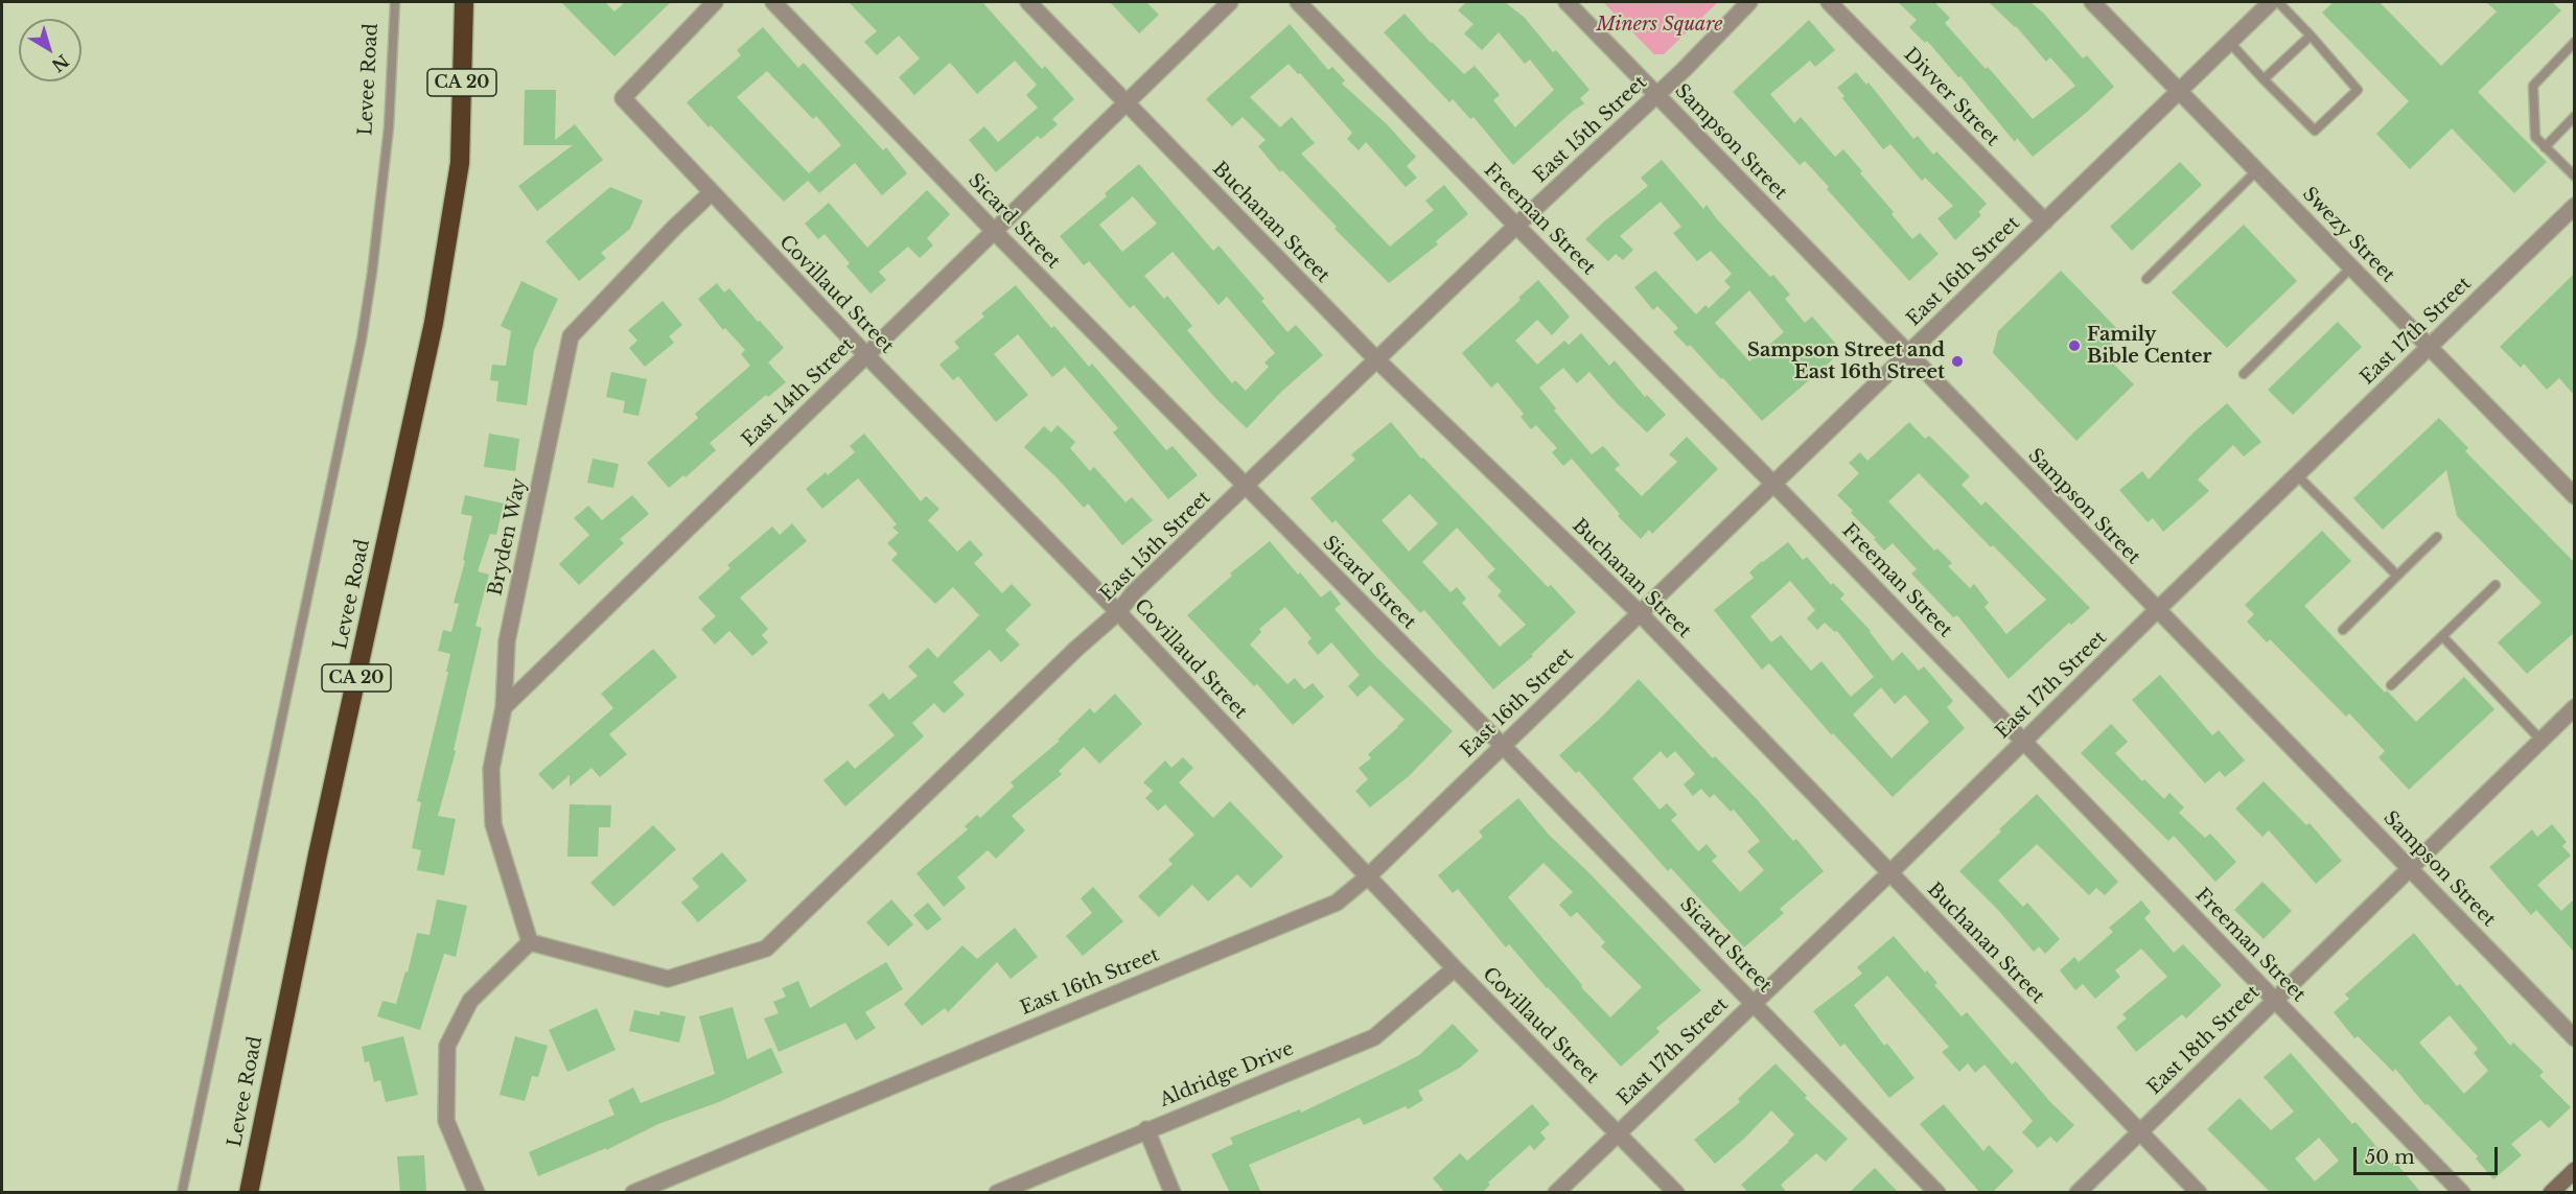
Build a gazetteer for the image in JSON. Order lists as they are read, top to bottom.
{
  "streets": {
    "highway": ["Levee Road", "CA 20"],
    "street": [
      "Divver Street",
      "East 15th Street",
      "Sampson Street",
      "Freeman Street",
      "Sicard Street",
      "Buchanan Street",
      "Swezy Street",
      "East 16th Street",
      "Covillaud Street",
      "East 17th Street",
      "East 14th Street",
      "Bryden Way",
      "East 18th Street",
      "Aldridge Drive"
    ]
  },
  "crossings": [
    ["Divver Street", "East 16th Street"],
    ["East 15th Street", "Sampson Street"],
    ["East 15th Street", "Freeman Street"],
    ["East 15th Street", "Sicard Street"],
    ["East 15th Street", "Buchanan Street"],
    ["East 15th Street", "Covillaud Street"],
    ["East 15th Street", "Bryden Way"],
    ["Sampson Street", "East 16th Street"],
    ["Sampson Street", "East 17th Street"],
    ["Sampson Street", "East 18th Street"],
    ["Freeman Street", "East 16th Street"],
    ["Freeman Street", "East 17th Street"],
    ["Freeman Street", "East 18th Street"],
    ["Sicard Street", "East 16th Street"],
    ["Sicard Street", "East 17th Street"],
    ["Sicard Street", "East 14th Street"],
    ["Buchanan Street", "East 16th Street"],
    ["Buchanan Street", "East 17th Street"],
    ["Buchanan Street", "East 14th Street"],
    ["Buchanan Street", "East 18th Street"],
    ["Swezy Street", "East 16th Street"],
    ["Swezy Street", "East 17th Street"],
    ["East 16th Street", "Covillaud Street"],
    ["Covillaud Street", "East 17th Street"],
    ["Covillaud Street", "East 14th Street"],
    ["Covillaud Street", "Bryden Way"],
    ["Covillaud Street", "Aldridge Drive"],
    ["East 14th Street", "Bryden Way"]
  ],
  "parks": ["Miners Square"],
  "places": ["Family Bible Center", "Sampson Street and East 16th Street"],
  "scale_bar": "50 m",
  "north": "bottom right"
}
